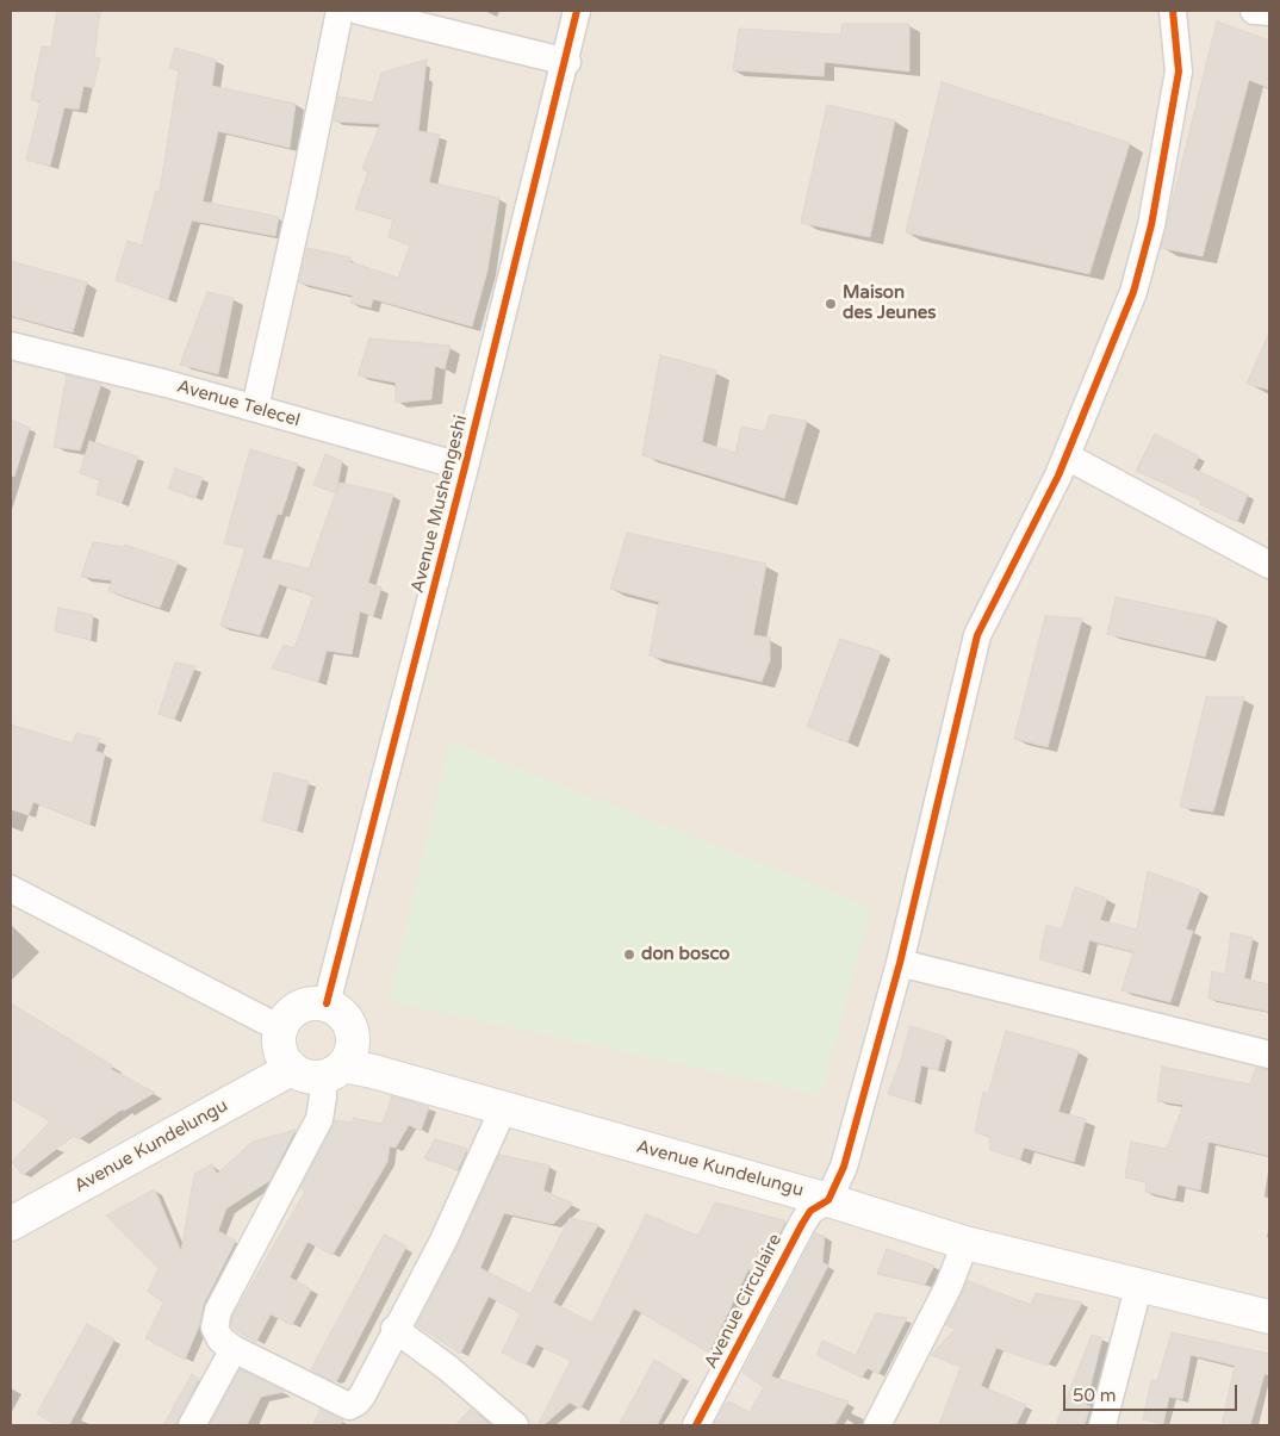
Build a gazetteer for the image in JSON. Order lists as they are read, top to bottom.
{
  "streets": {
    "street": [
      "Avenue Telecel",
      "Avenue Mushengeshi",
      "Avenue Kundelungu",
      "Avenue Circulaire"
    ]
  },
  "crossings": [
    ["Avenue Telecel", "Avenue Mushengeshi"],
    ["Avenue Mushengeshi", "Avenue Kundelungu"],
    ["Avenue Kundelungu", "Avenue Circulaire"]
  ],
  "places": ["Maison des Jeunes", "don bosco"],
  "scale_bar": "50 m"
}
